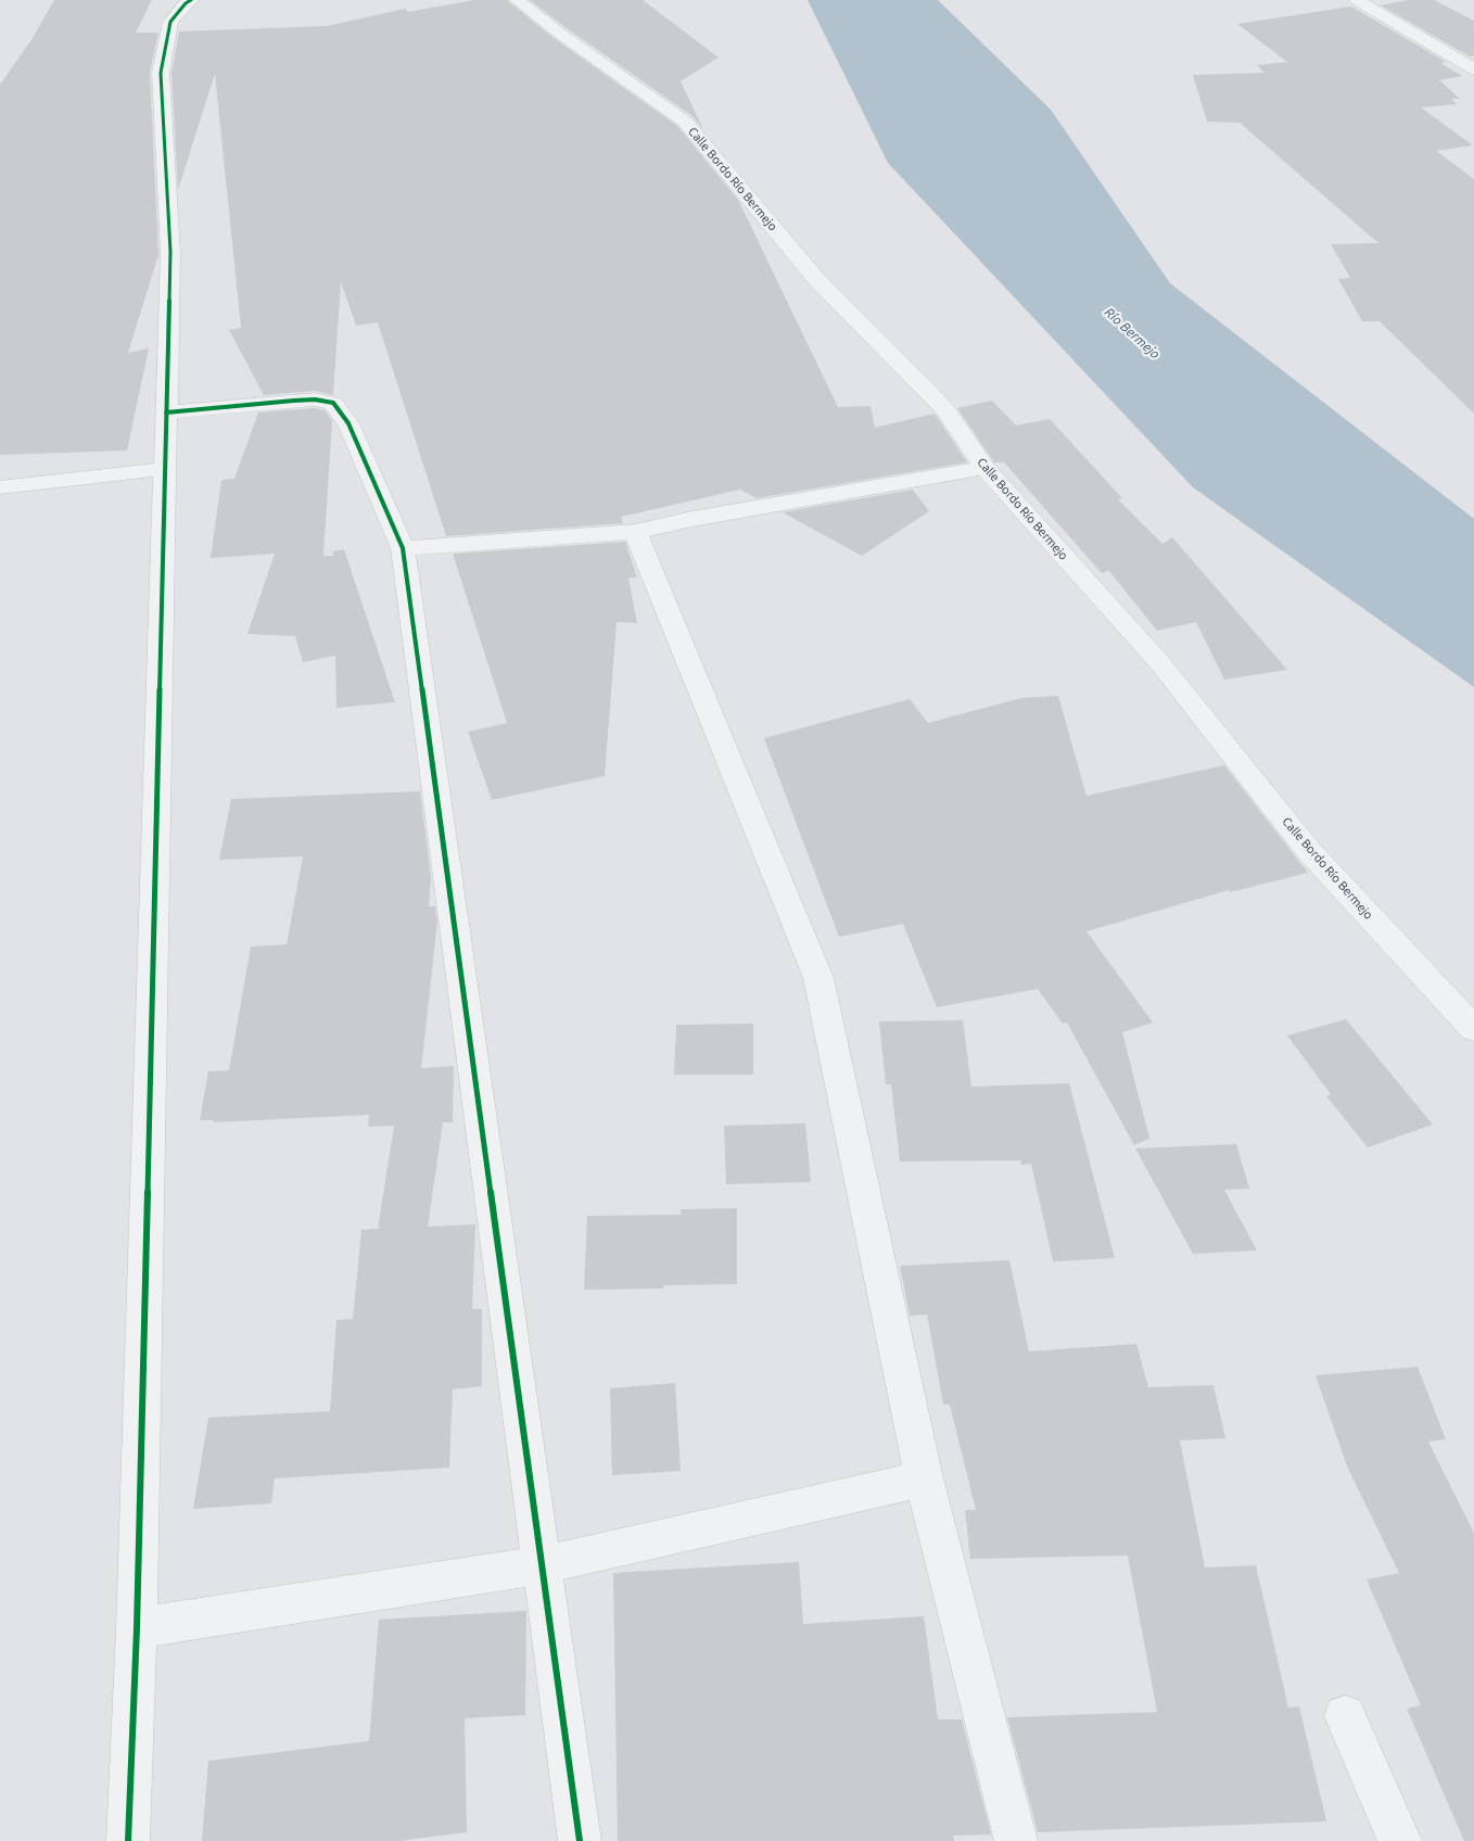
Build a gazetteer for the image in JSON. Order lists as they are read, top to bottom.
{
  "streets": {
    "street": ["Calle Bordo Río Bermejo"]
  },
  "water": ["Río Bermejo"]
}
